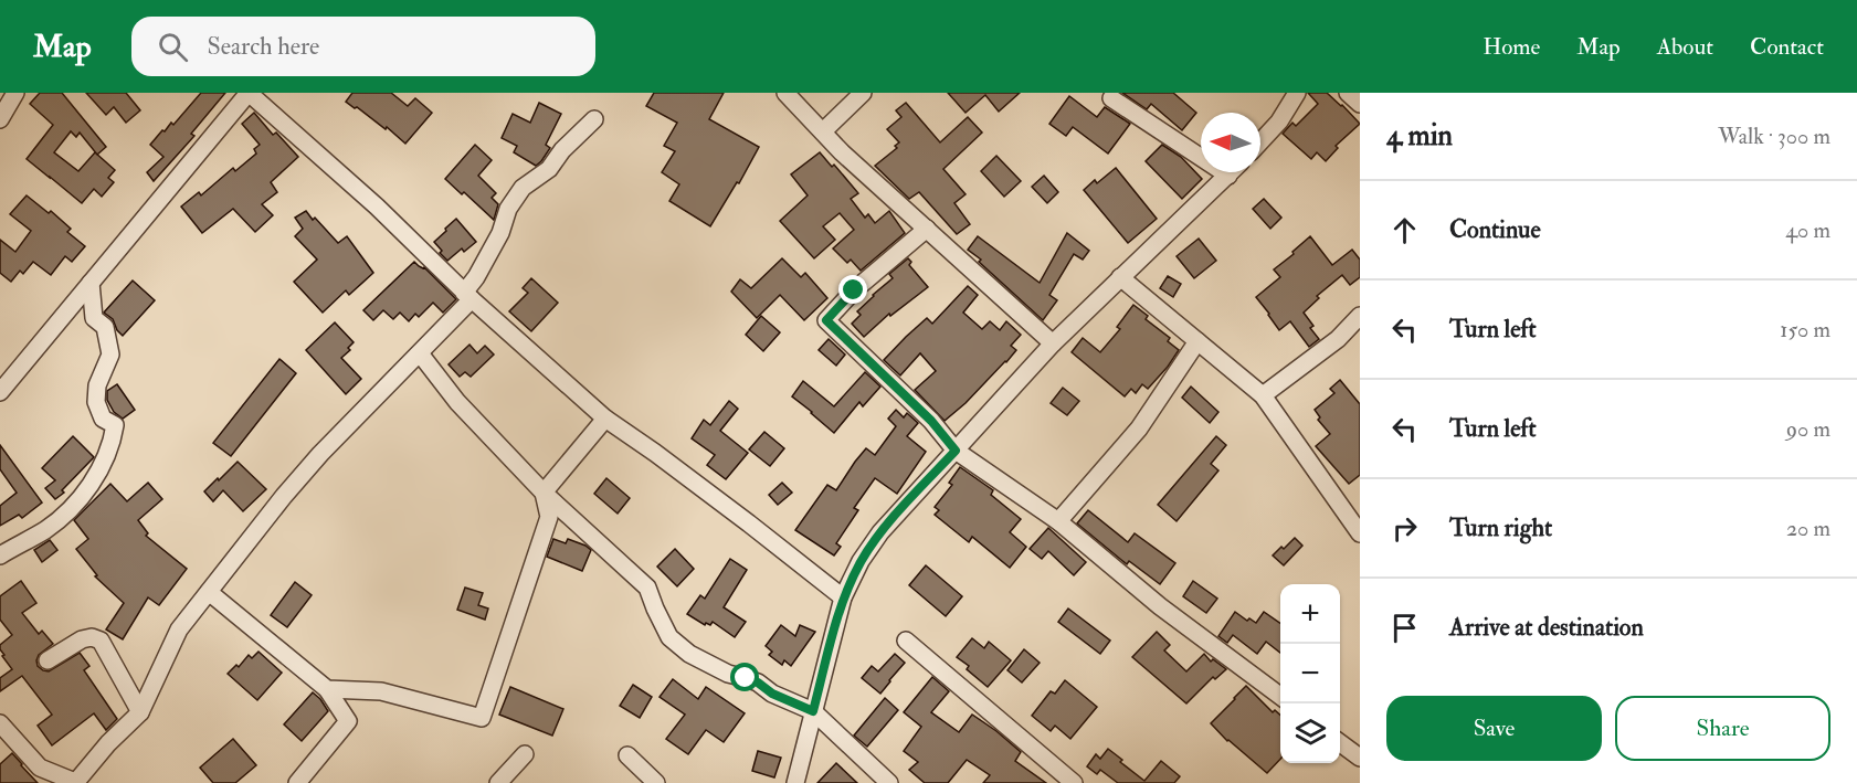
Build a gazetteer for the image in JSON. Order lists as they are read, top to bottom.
{
  "north": "left",
  "page": {
    "header": "Map",
    "search": "Search here",
    "nav": [
      "Home",
      "Map",
      "About",
      "Contact"
    ],
    "heading": ["4 min", "Walk · 300 m"],
    "list": [
      ["Continue", "40 m"],
      ["Turn left", "150 m"],
      ["Turn left", "90 m"],
      ["Turn right", "20 m"],
      "Arrive at destination"
    ],
    "map_buttons": ["+", "−"],
    "buttons": ["Save", "Share"]
  }
}
